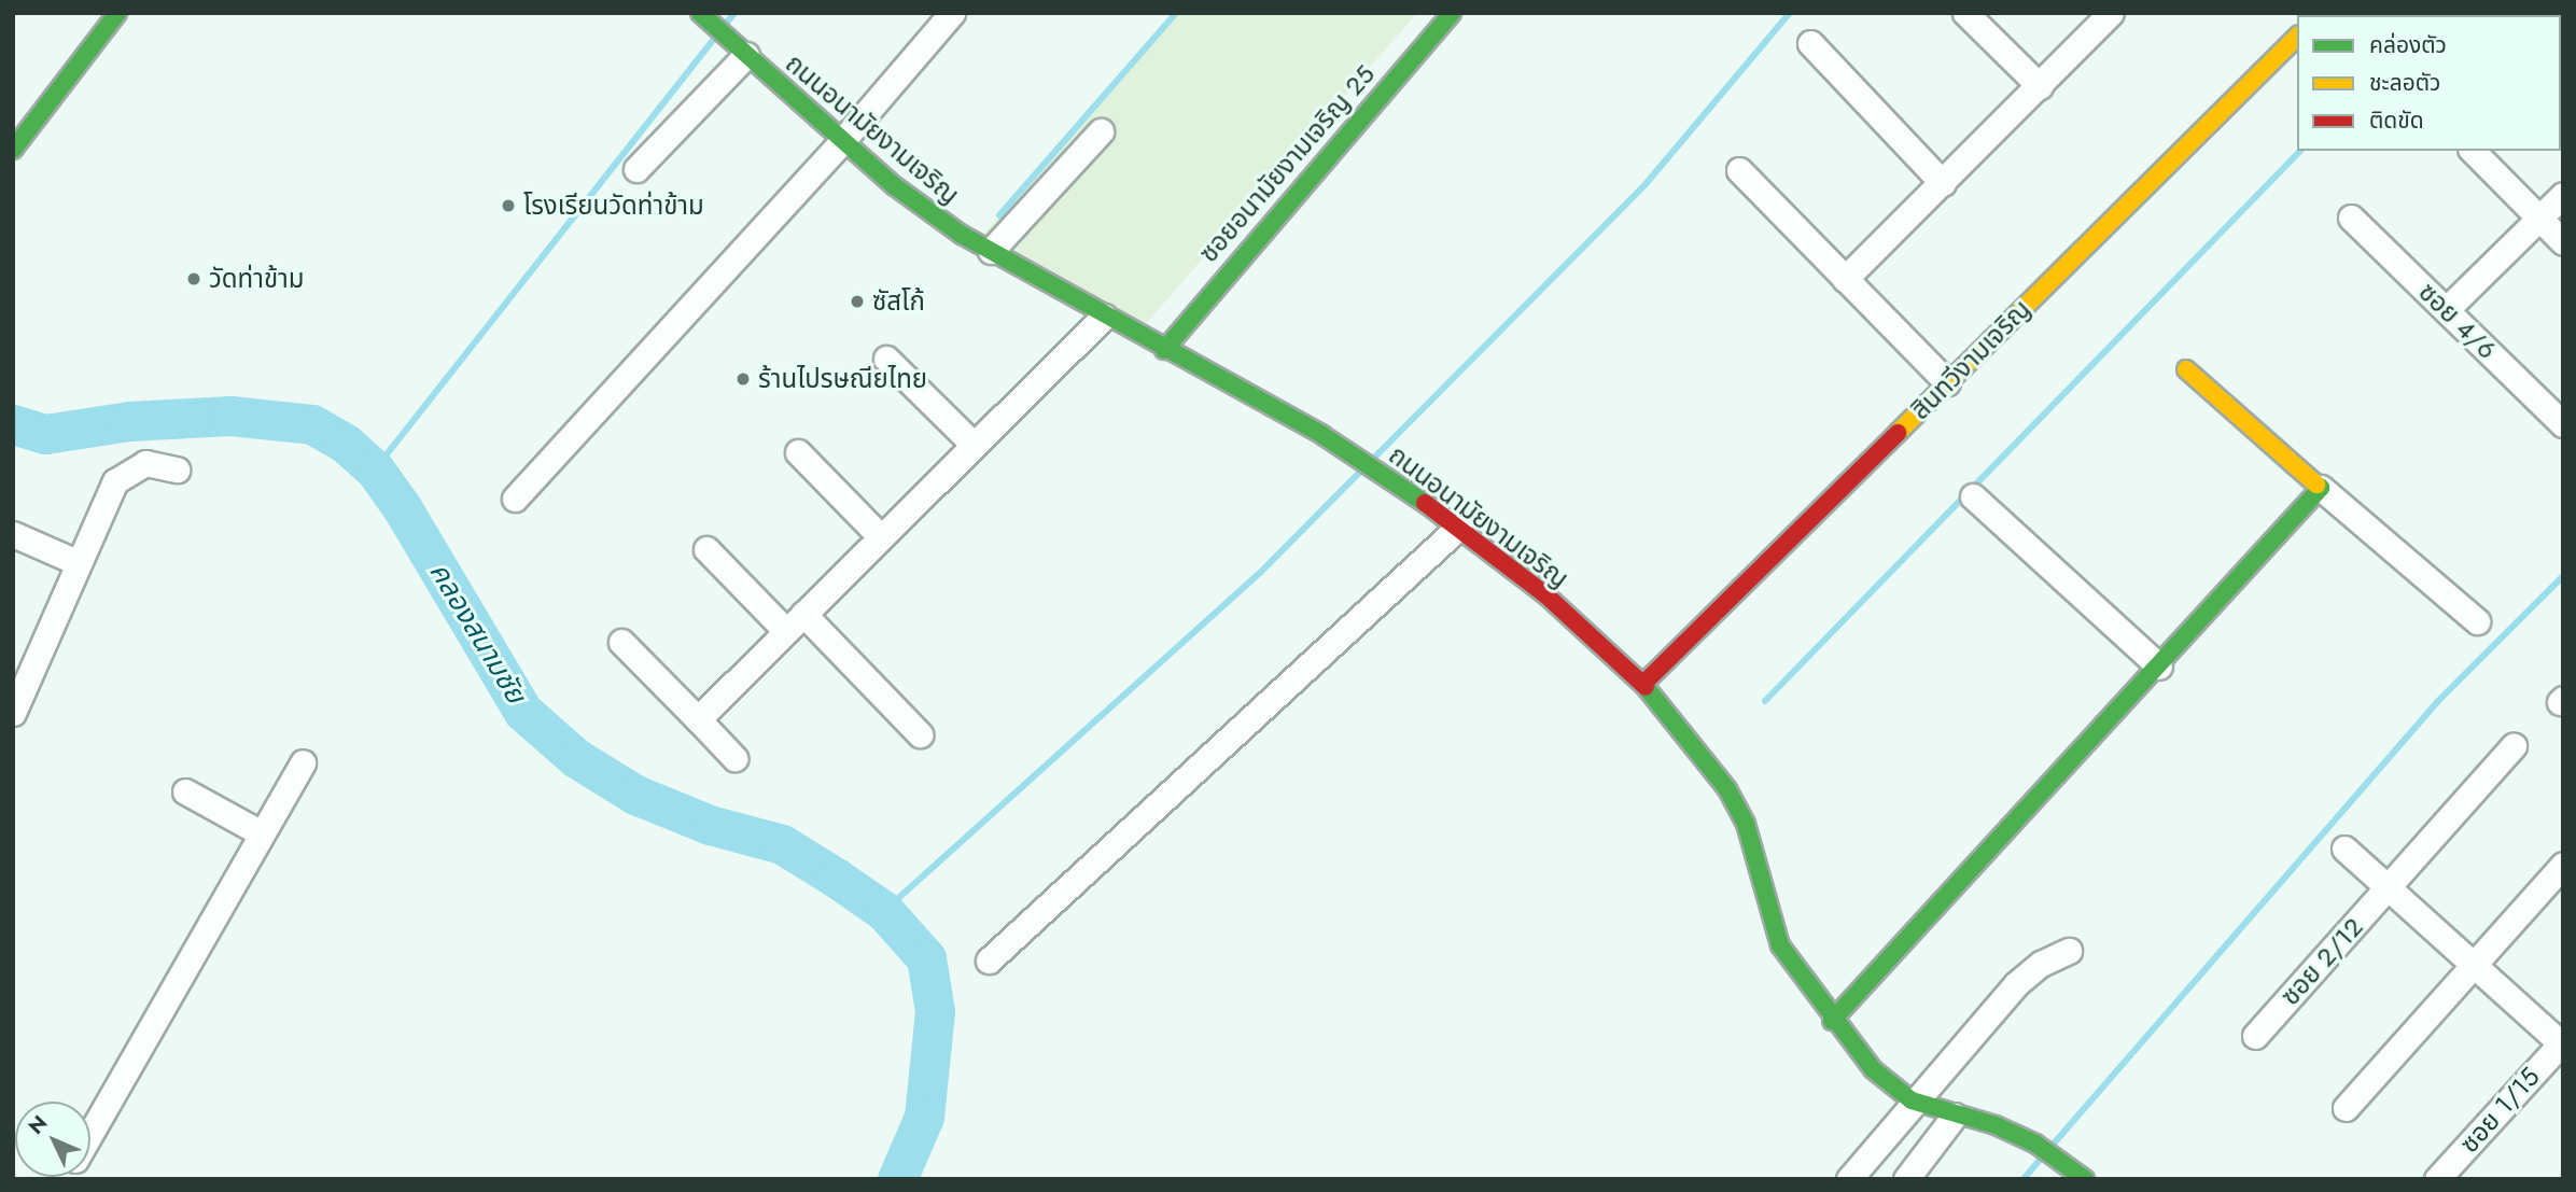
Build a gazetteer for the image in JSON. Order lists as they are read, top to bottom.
{
  "streets": {
    "street": [
      "ถนนอนามัยงามเจริญ",
      "ซอยอนามัยงามเจริญ 25",
      "ซอย 4/6",
      "สินทวีงามเจริญ",
      "ซอย 2/12",
      "ซอย 1/15"
    ]
  },
  "crossings": [
    ["ถนนอนามัยงามเจริญ", "ซอยอนามัยงามเจริญ 25"],
    ["ถนนอนามัยงามเจริญ", "สินทวีงามเจริญ"]
  ],
  "water": ["คลองสนามชัย"],
  "places": [
    "โรงเรียนวัดท่าข้าม",
    "วัดท่าข้าม",
    "ซัสโก้",
    "ร้านไปรษณียไทย"
  ],
  "legend": ["คล่องตัว", "ชะลอตัว", "ติดขัด"],
  "north": "top left"
}
